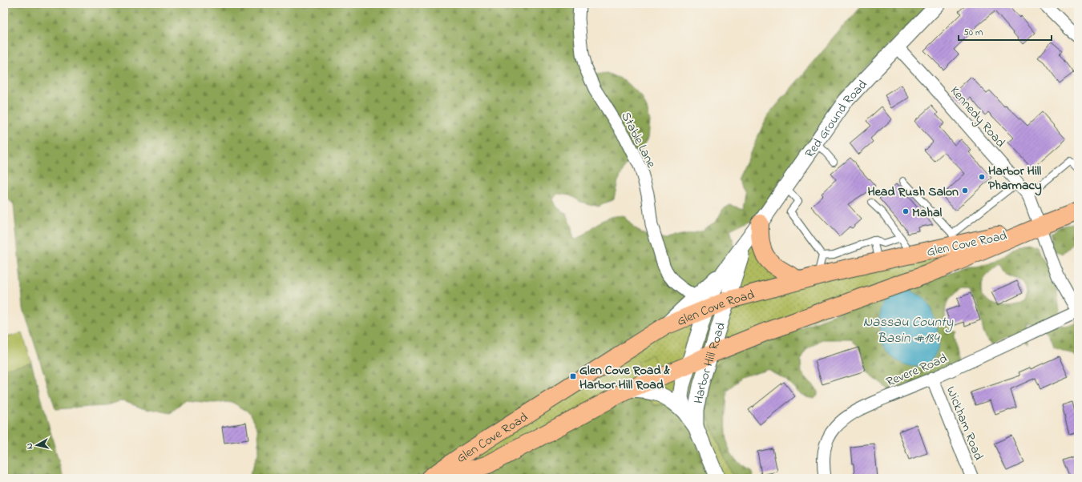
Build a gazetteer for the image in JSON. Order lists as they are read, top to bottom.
{
  "streets": {
    "main road": ["Glen Cove Road"],
    "street": [
      "Kennedy Road",
      "Red Ground Road",
      "Stable Lane",
      "Harbor Hill Road",
      "Revere Road",
      "Wickham Road"
    ]
  },
  "crossings": [
    ["Kennedy Road", "Red Ground Road"],
    ["Kennedy Road", "Glen Cove Road"],
    ["Kennedy Road", "Revere Road"],
    ["Red Ground Road", "Stable Lane"],
    ["Red Ground Road", "Glen Cove Road"],
    ["Red Ground Road", "Harbor Hill Road"],
    ["Stable Lane", "Glen Cove Road"],
    ["Stable Lane", "Harbor Hill Road"],
    ["Glen Cove Road", "Harbor Hill Road"],
    ["Revere Road", "Wickham Road"]
  ],
  "water": ["Nassau County Basin #184"],
  "places": {
    "other": ["Harbor Hill Pharmacy", "Head Rush Salon", "Mahal"],
    "transit": ["Glen Cove Road & Harbor Hill Road"]
  },
  "scale_bar": "50 m",
  "north": "left"
}
